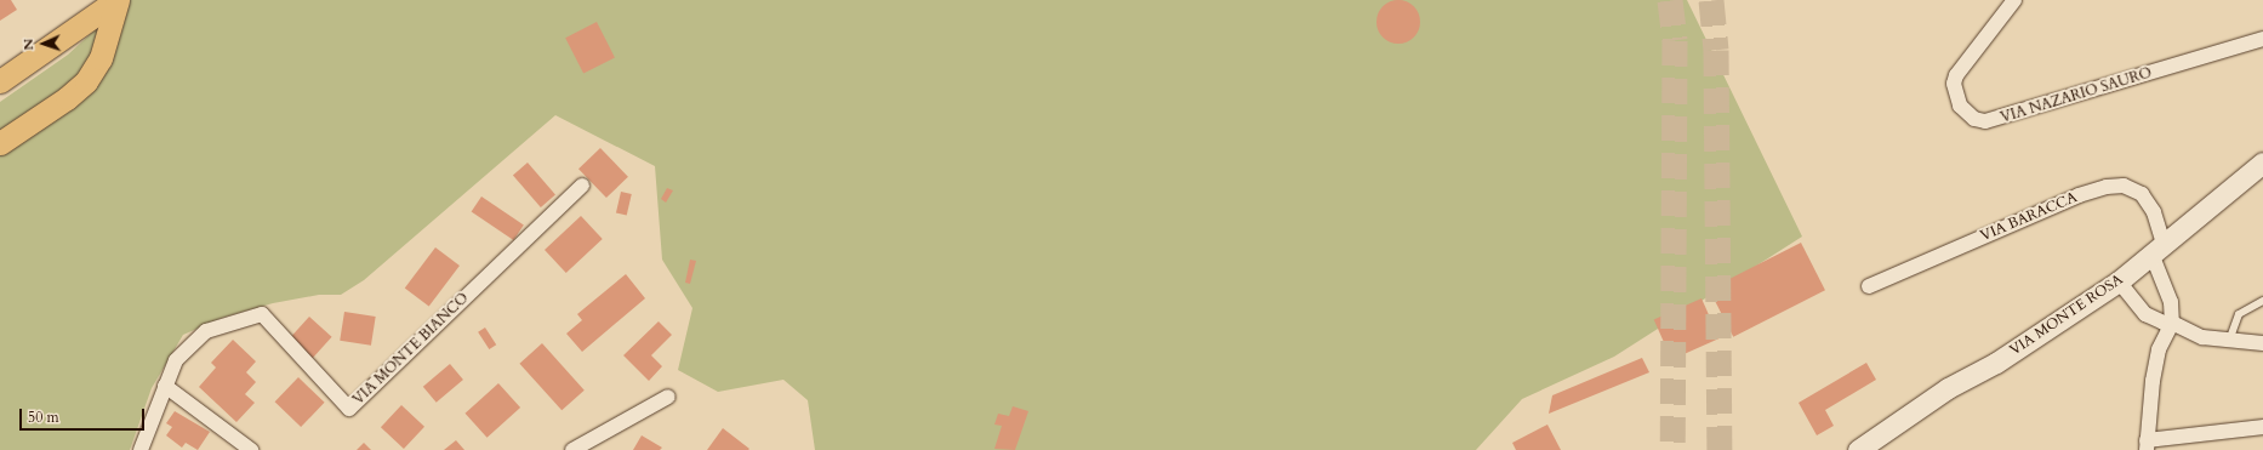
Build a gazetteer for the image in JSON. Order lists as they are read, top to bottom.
{
  "streets": {
    "street": [
      "VIA NAZARIO SAURO",
      "VIA BARACCA",
      "VIA MONTE ROSA",
      "VIA MONTE BIANCO"
    ]
  },
  "crossings": [
    ["VIA BARACCA", "VIA MONTE ROSA"]
  ],
  "scale_bar": "50 m",
  "north": "left"
}
